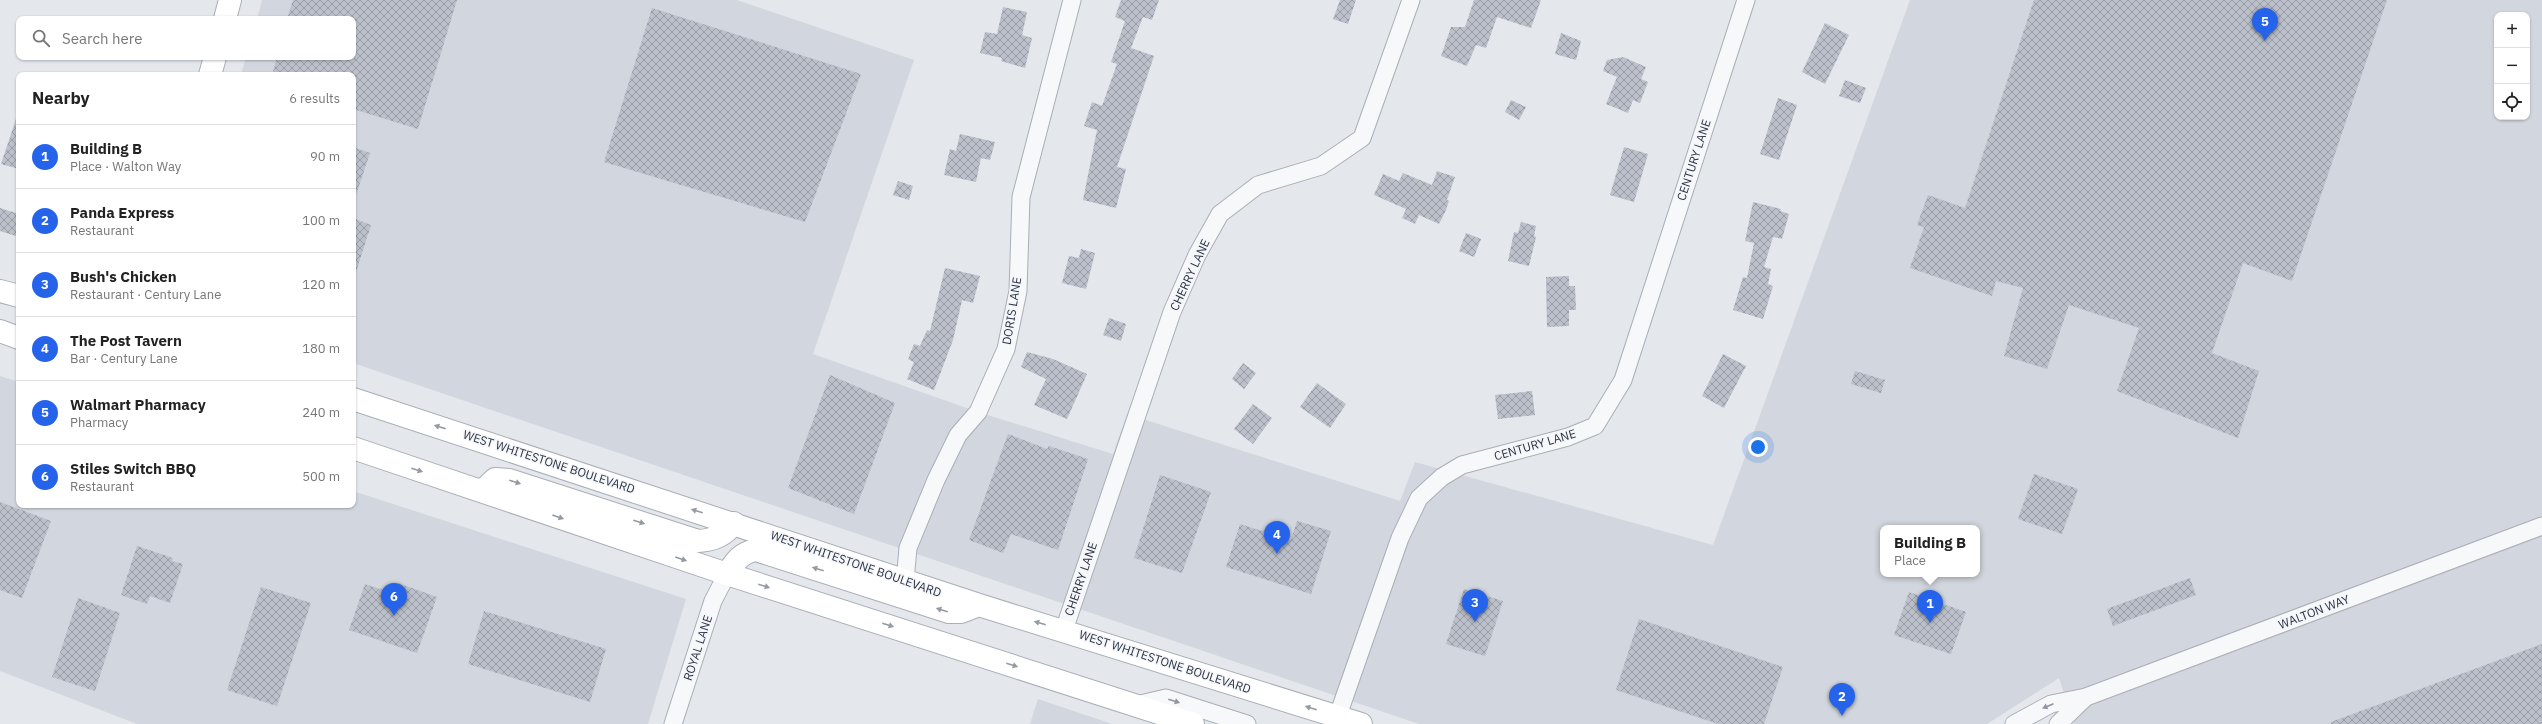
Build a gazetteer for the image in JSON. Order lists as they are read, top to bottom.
{
  "streets": {
    "main road": ["WEST WHITESTONE BOULEVARD"],
    "street": [
      "CENTURY LANE",
      "CHERRY LANE",
      "DORIS LANE",
      "WALTON WAY",
      "ROYAL LANE"
    ]
  },
  "crossings": [
    ["CENTURY LANE", "WEST WHITESTONE BOULEVARD"],
    ["CHERRY LANE", "WEST WHITESTONE BOULEVARD"],
    ["DORIS LANE", "WEST WHITESTONE BOULEVARD"]
  ],
  "page": {
    "pins": [
      "5",
      "4",
      "6",
      "3",
      "1",
      "2"
    ],
    "map_buttons": ["+", "−"],
    "search": "Search here",
    "heading": ["Nearby", "6 results"],
    "list": [
      {
        "mark": "1",
        "name": "Building B",
        "note": "Place · Walton Way",
        "value": "90 m"
      },
      {
        "mark": "2",
        "name": "Panda Express",
        "note": "Restaurant",
        "value": "100 m"
      },
      {
        "mark": "3",
        "name": "Bush's Chicken",
        "note": "Restaurant · Century Lane",
        "value": "120 m"
      },
      {
        "mark": "4",
        "name": "The Post Tavern",
        "note": "Bar · Century Lane",
        "value": "180 m"
      },
      {
        "mark": "5",
        "name": "Walmart Pharmacy",
        "note": "Pharmacy",
        "value": "240 m"
      },
      {
        "mark": "6",
        "name": "Stiles Switch BBQ",
        "note": "Restaurant",
        "value": "500 m"
      }
    ],
    "popup": ["Building B", "Place"]
  }
}
